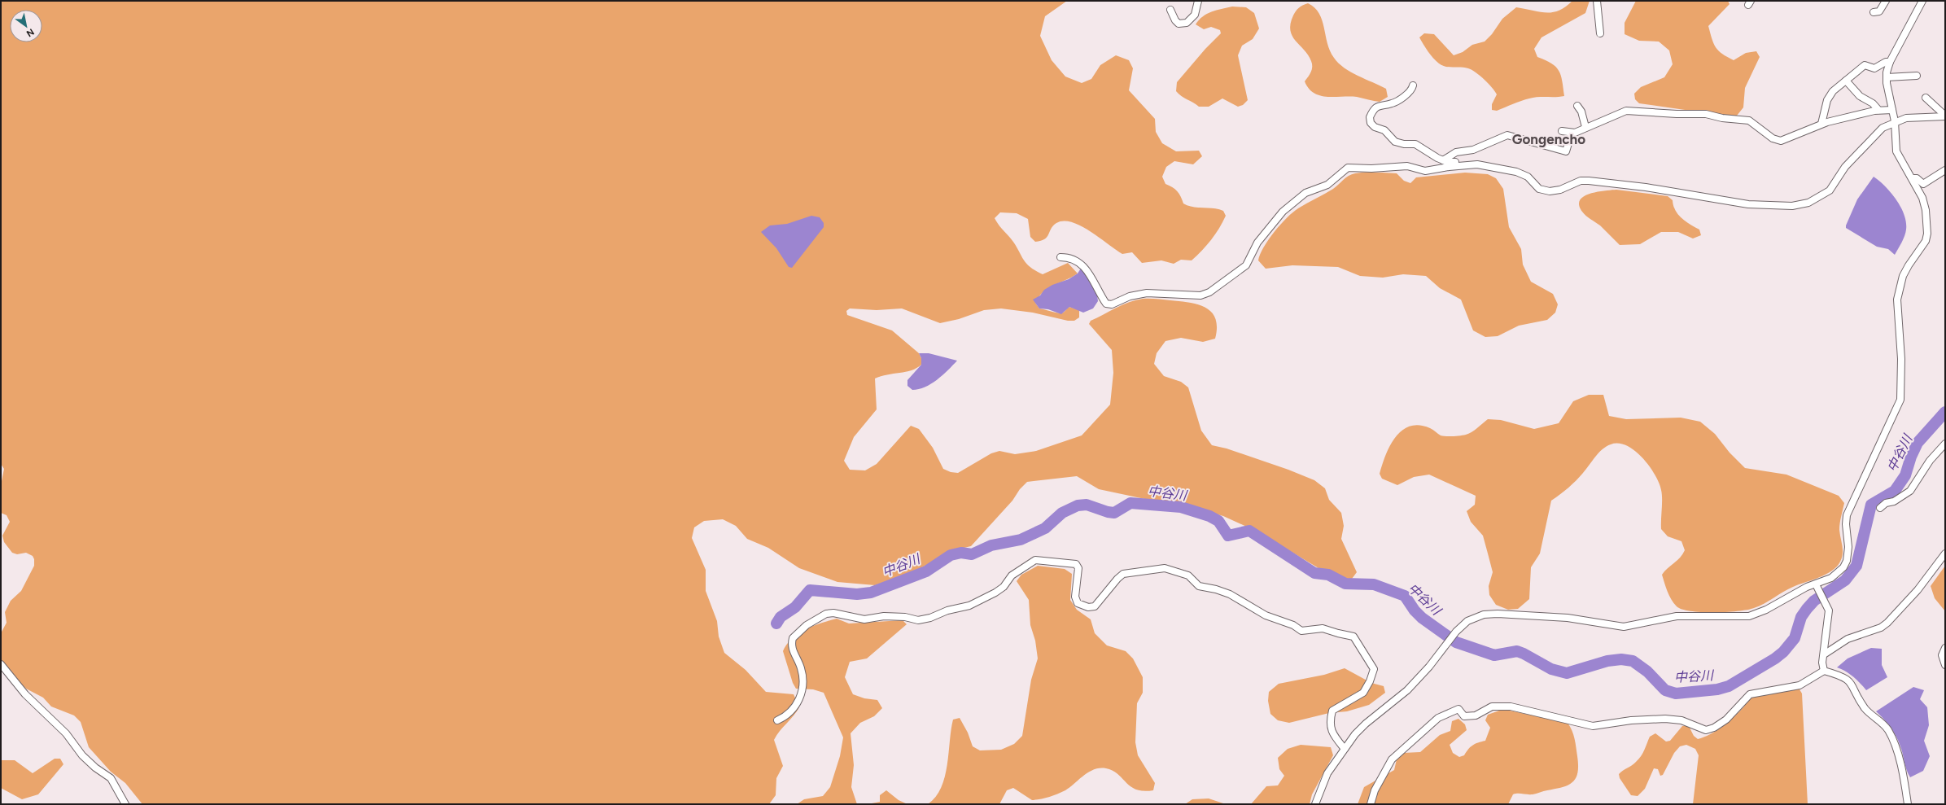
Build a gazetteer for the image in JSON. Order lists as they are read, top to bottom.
{
  "districts": ["Gongencho"],
  "water": ["中谷川"],
  "north": "bottom right"
}
